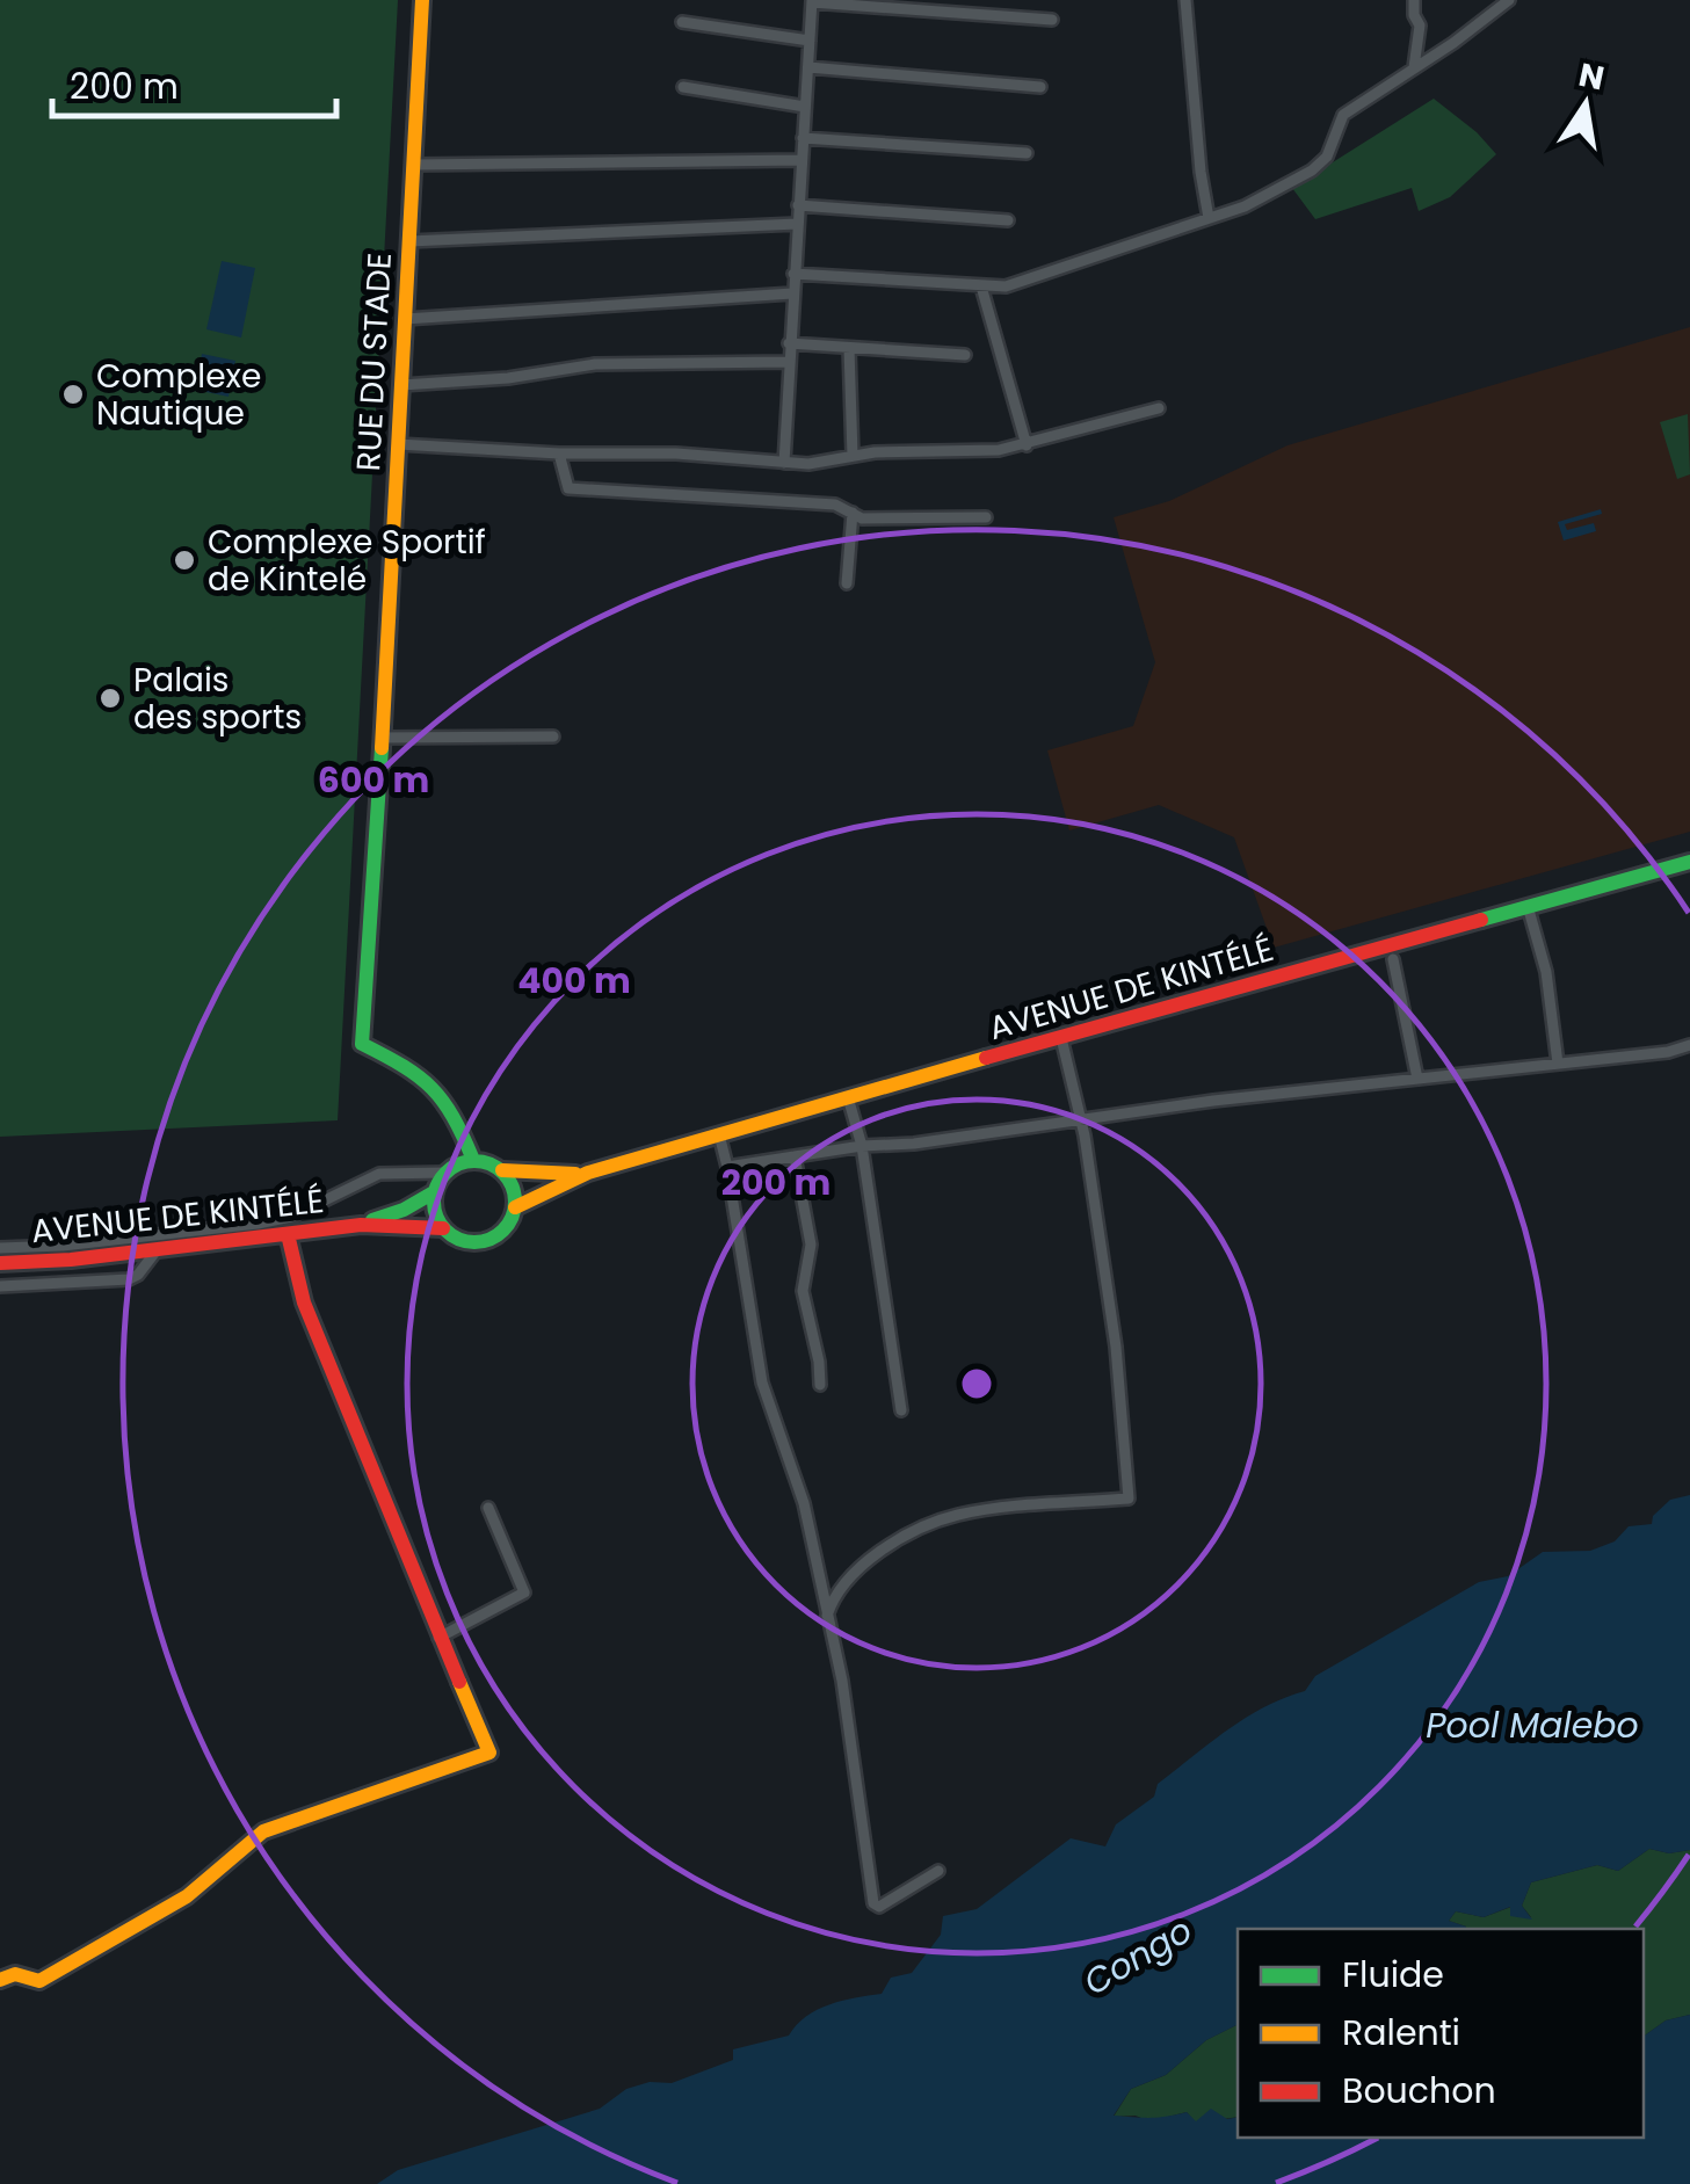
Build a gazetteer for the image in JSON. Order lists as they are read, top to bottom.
{
  "streets": {
    "street": ["RUE DU STADE", "AVENUE DE KINTÉLÉ"]
  },
  "crossings": [
    ["RUE DU STADE", "AVENUE DE KINTÉLÉ"]
  ],
  "water": ["Pool Malebo", "Congo"],
  "places": ["Complexe Nautique", "Complexe Sportif de Kintelé", "Palais des sports"],
  "legend": ["Fluide", "Ralenti", "Bouchon"],
  "scale_bar": "200 m",
  "north": "top",
  "rings": ["600 m", "400 m", "200 m"]
}
